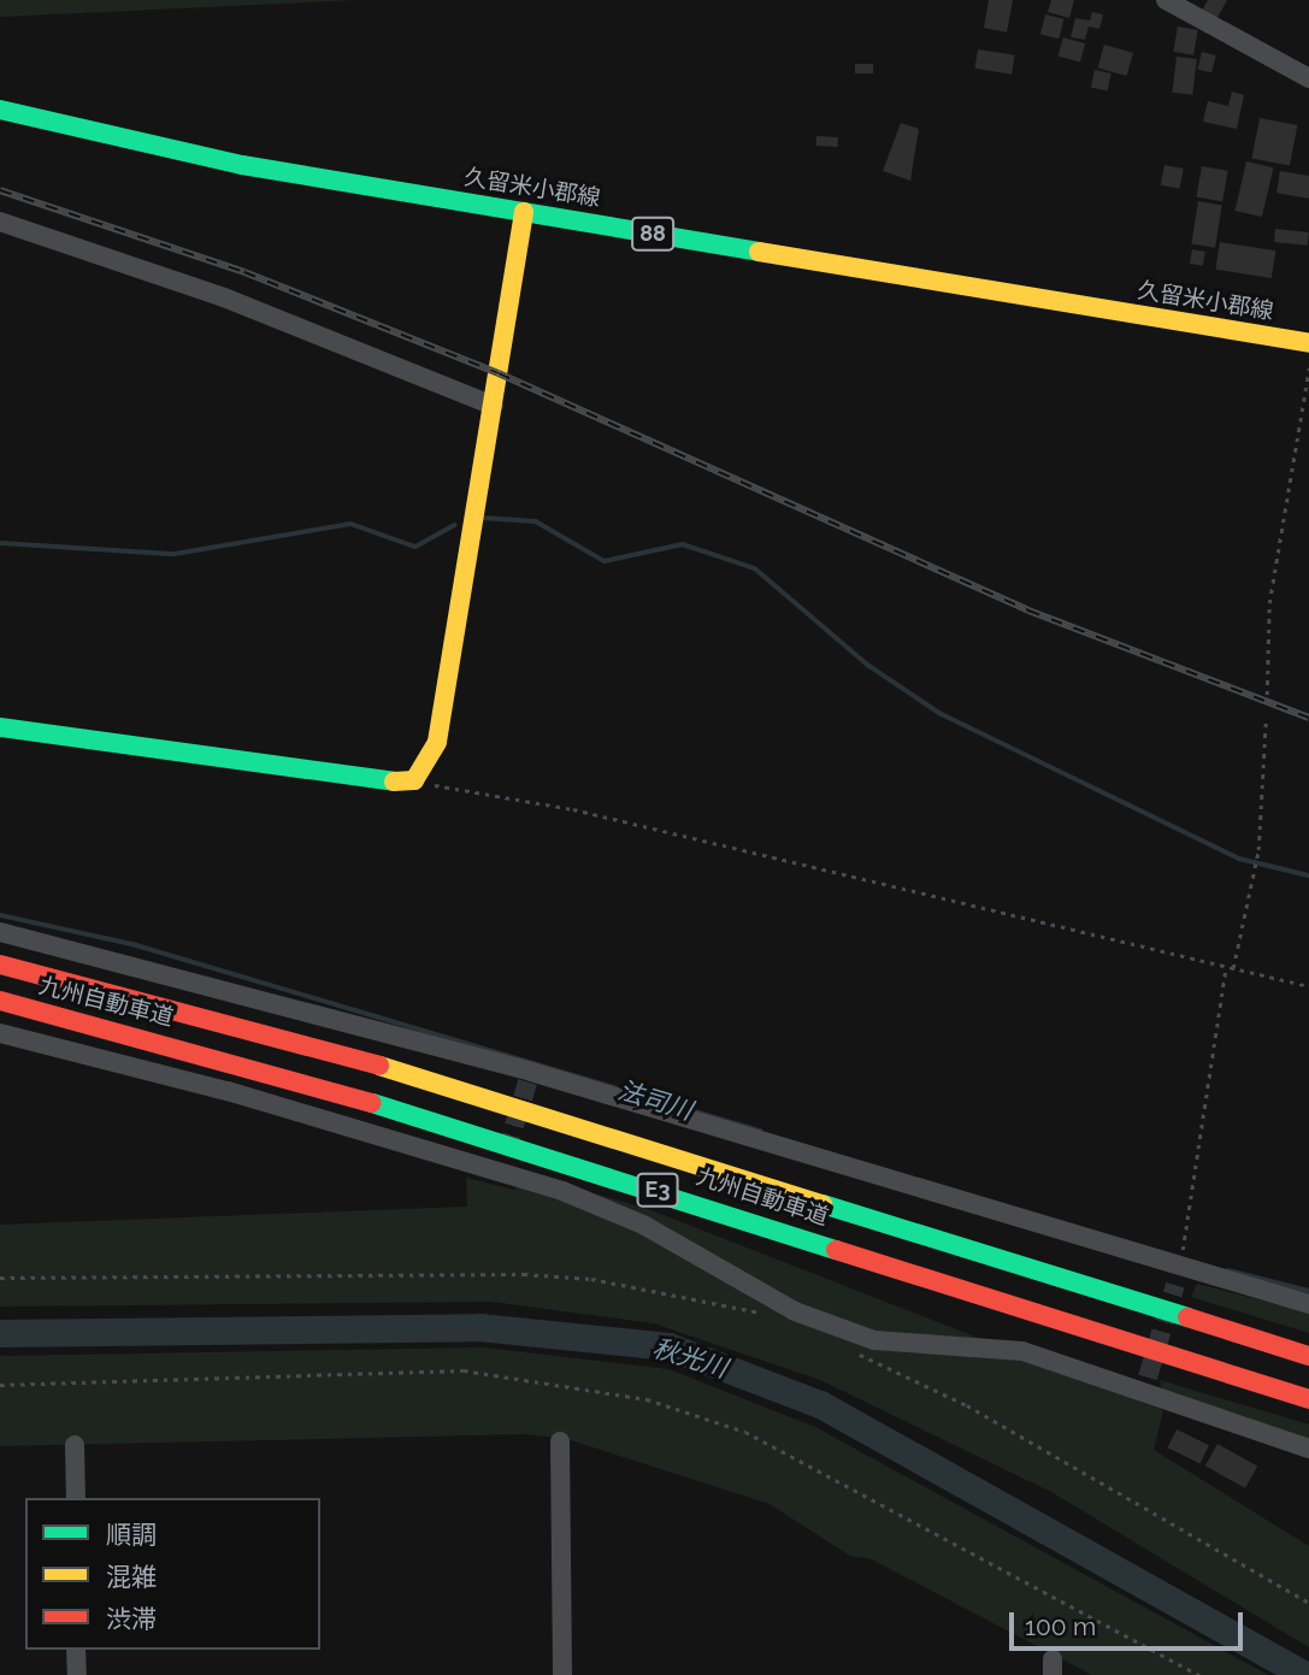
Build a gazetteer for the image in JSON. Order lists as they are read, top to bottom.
{
  "streets": {
    "main road": [
      "久留米小郡線",
      "88",
      "九州自動車道",
      "E3"
    ]
  },
  "water": ["法司川", "秋光川"],
  "legend": ["順調", "混雑", "渋滞"],
  "scale_bar": "100 m"
}
